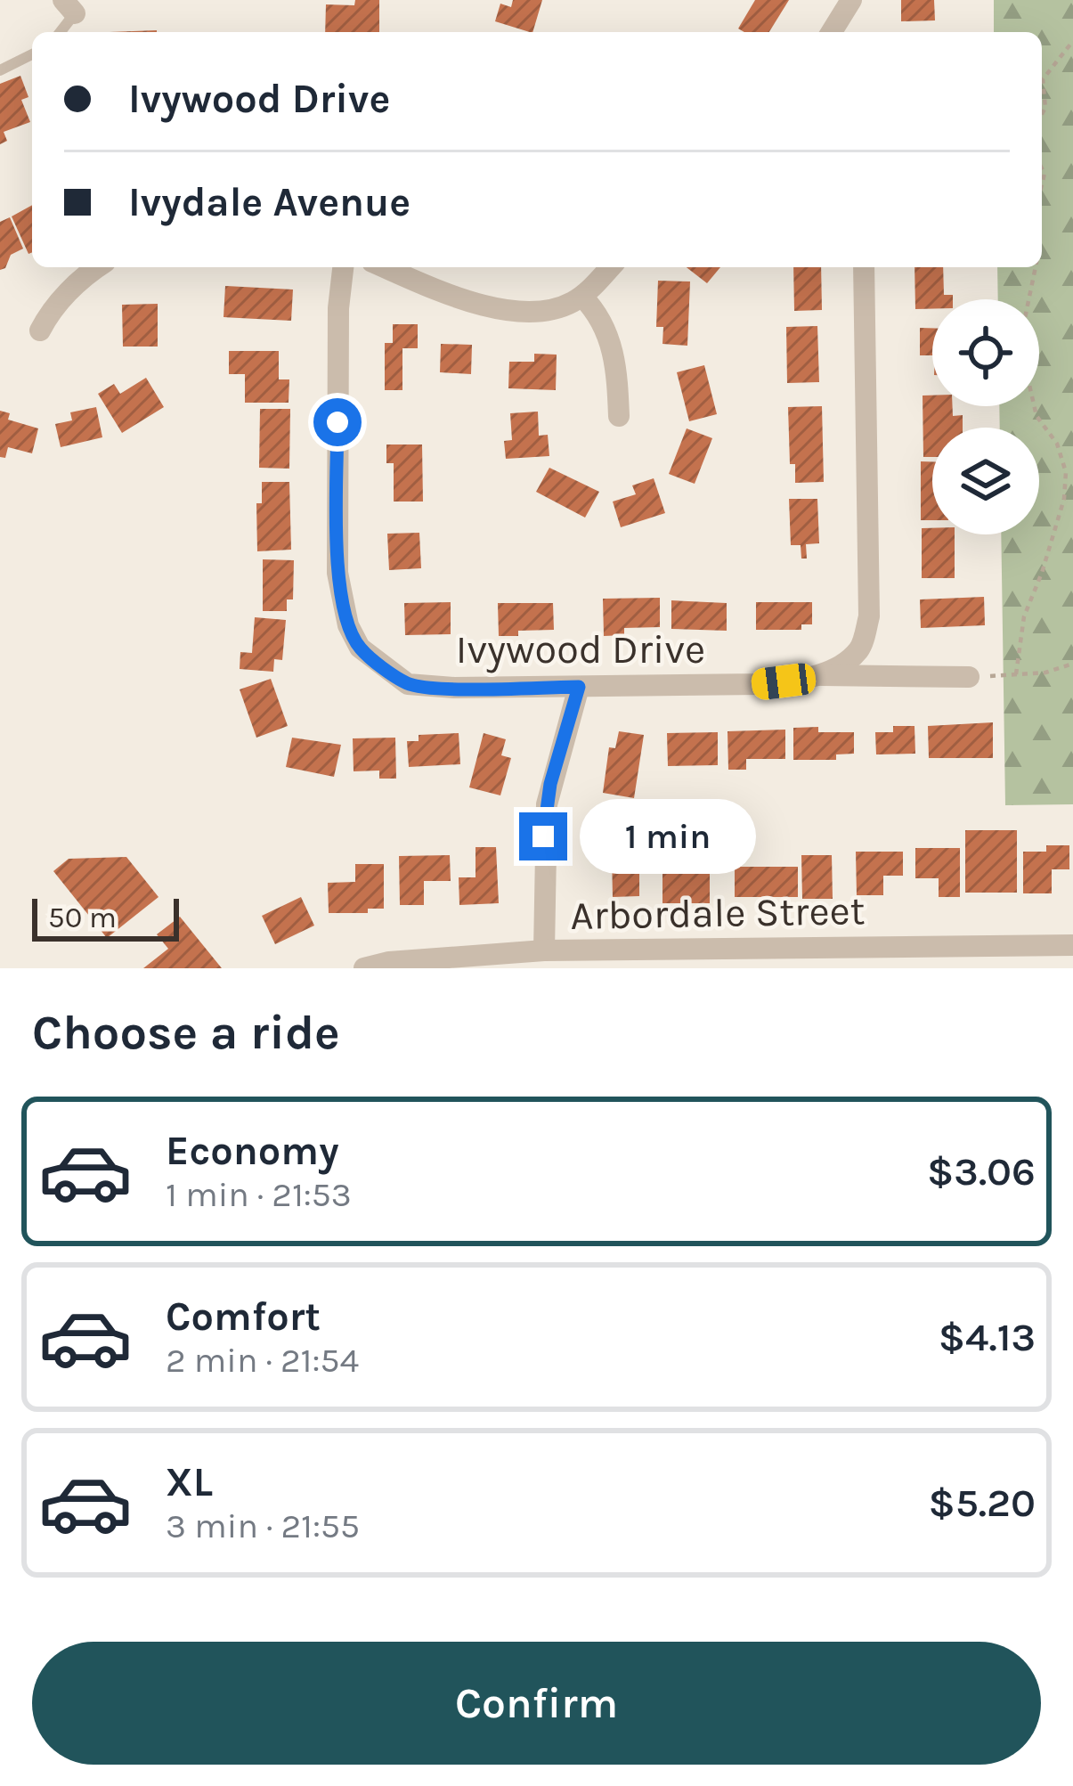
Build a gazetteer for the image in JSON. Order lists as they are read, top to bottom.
{
  "streets": {
    "street": ["Ivywood Drive", "Arbordale Street"]
  },
  "scale_bar": "50 m",
  "page": {
    "banner": ["Ivywood Drive", "Ivydale Avenue"],
    "bubble": "1 min",
    "scale": "50 m",
    "heading": "Choose a ride",
    "list": [
      {
        "name": "Economy",
        "note": "1 min · 21:53",
        "value": "$3.06"
      },
      {
        "name": "Comfort",
        "note": "2 min · 21:54",
        "value": "$4.13"
      },
      {
        "name": "XL",
        "note": "3 min · 21:55",
        "value": "$5.20"
      }
    ],
    "buttons": "Confirm"
  }
}
